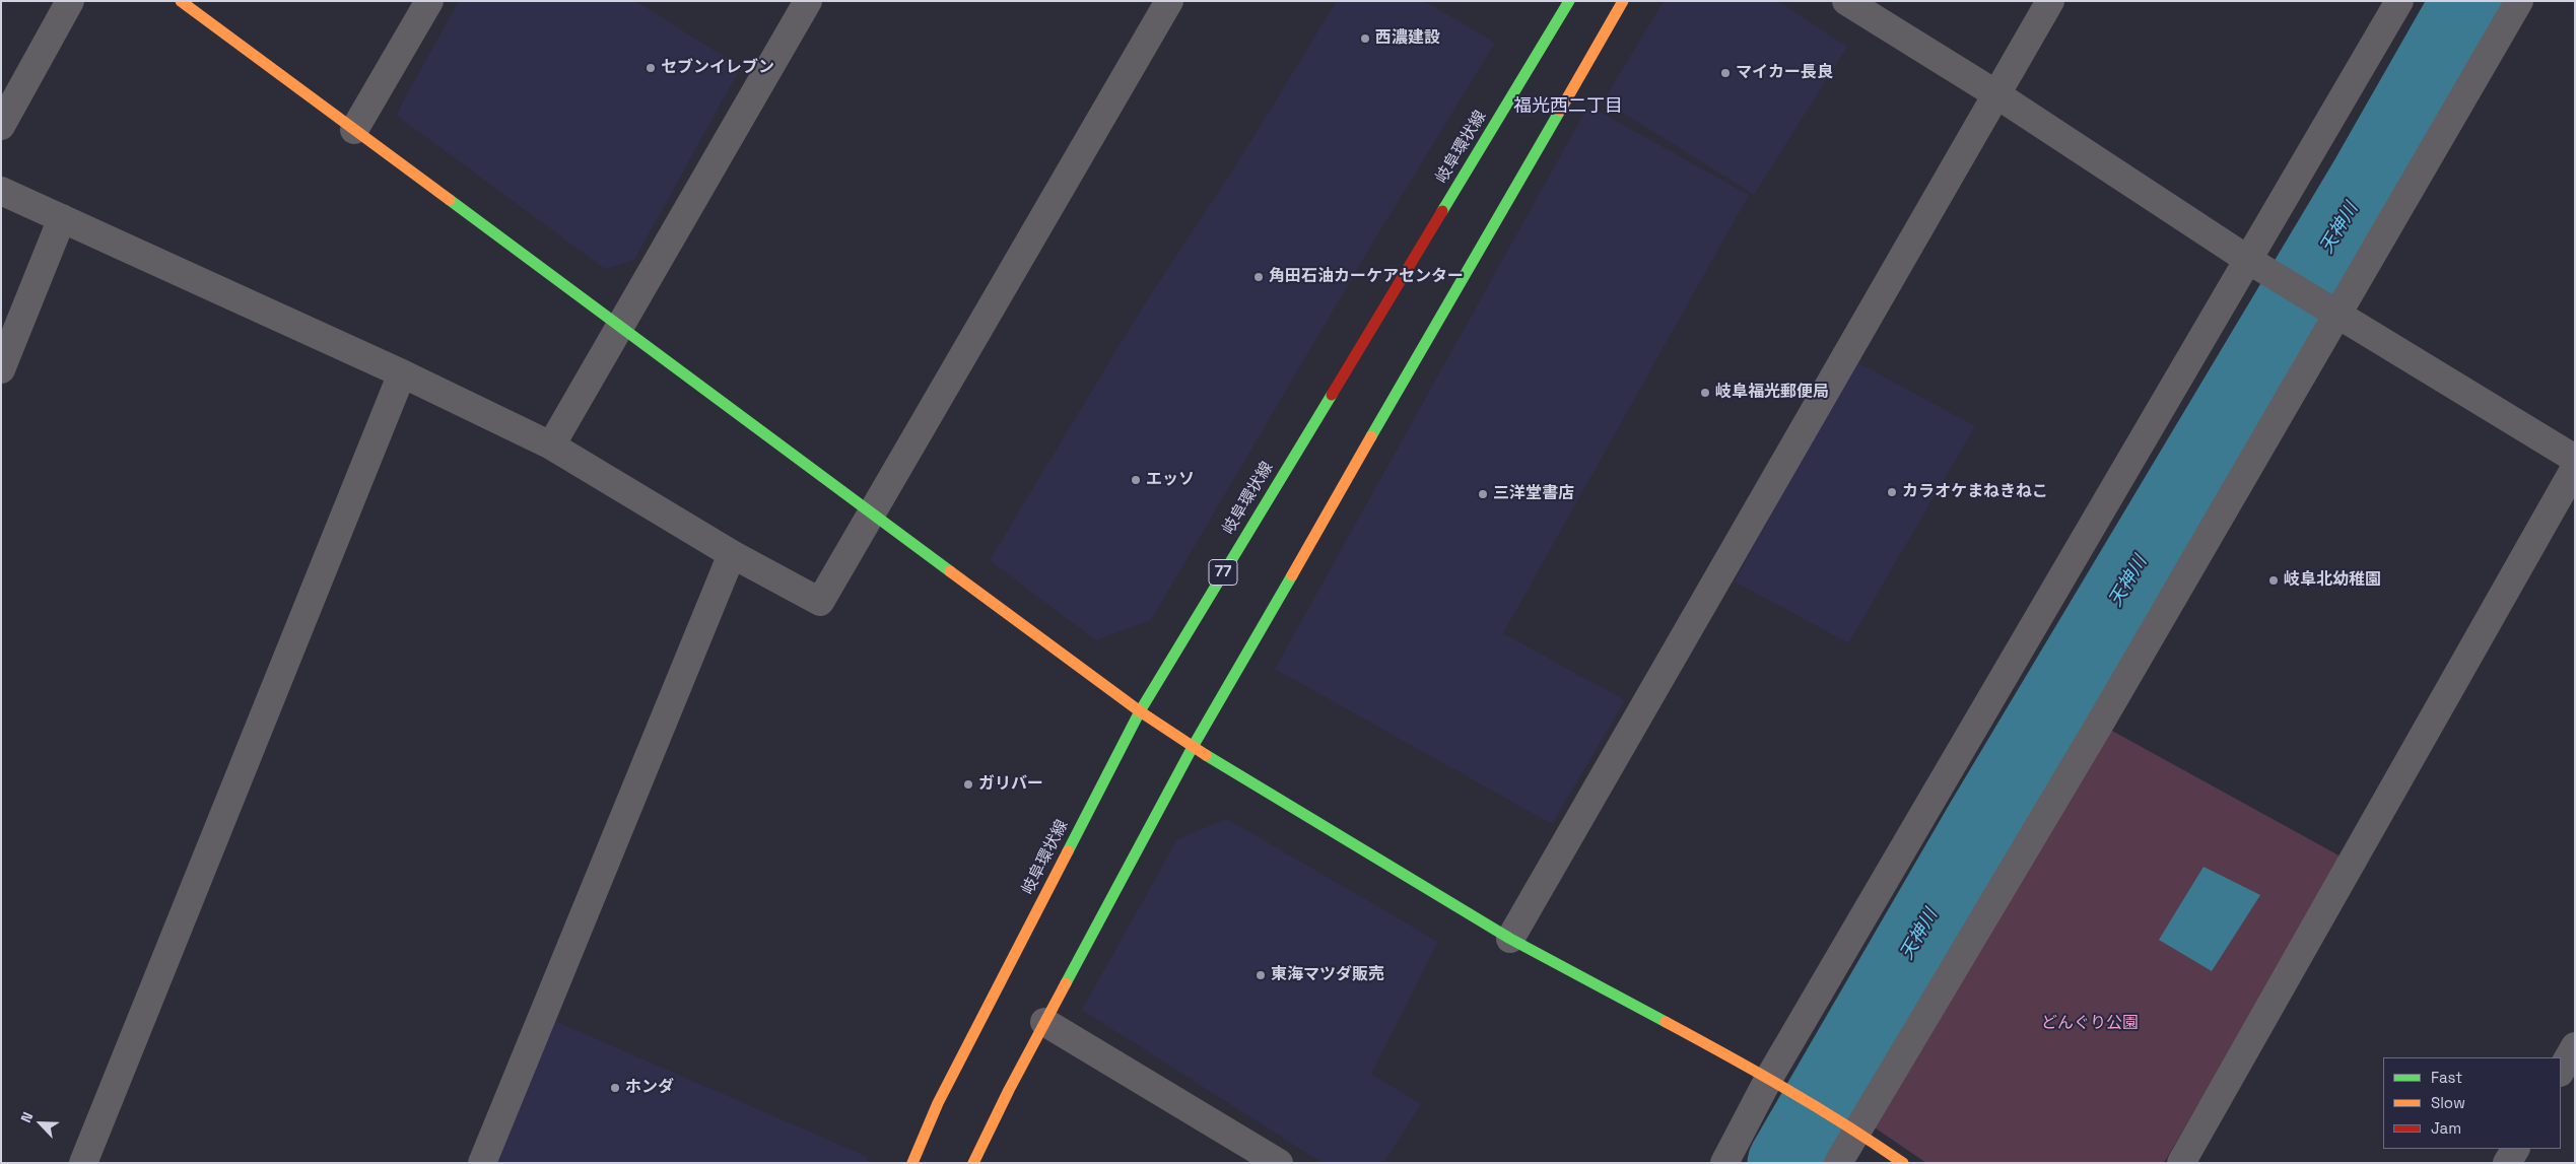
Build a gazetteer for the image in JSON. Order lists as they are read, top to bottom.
{
  "streets": {
    "main road": ["岐阜環状線", "77"]
  },
  "districts": ["福光西二丁目"],
  "water": ["天神川"],
  "parks": ["どんぐり公園"],
  "places": [
    "西濃建設",
    "セブンイレブン",
    "マイカー長良",
    "角田石油カーケアセンター",
    "岐阜福光郵便局",
    "エッソ",
    "カラオケまねきねこ",
    "三洋堂書店",
    "岐阜北幼稚園",
    "ガリバー",
    "東海マツダ販売",
    "ホンダ"
  ],
  "legend": ["Fast", "Slow", "Jam"],
  "north": "top left"
}
